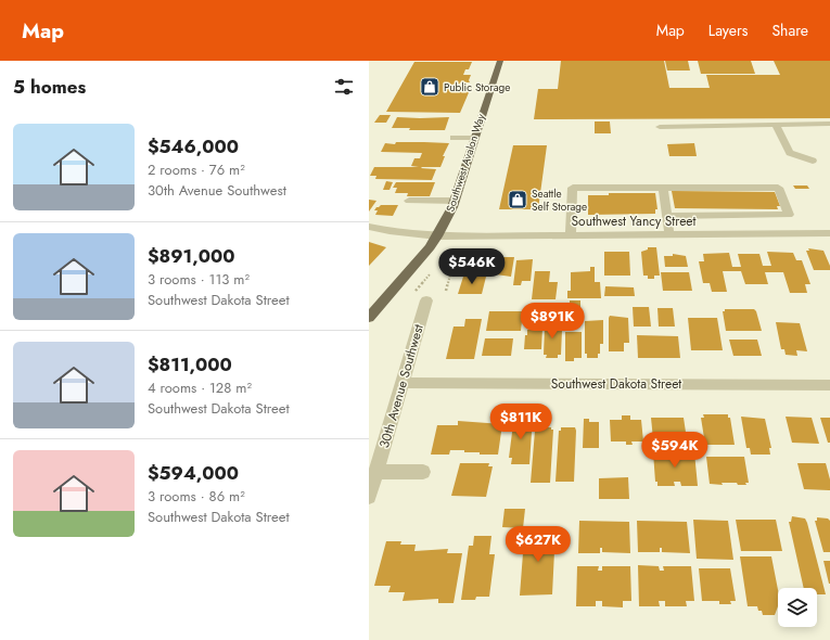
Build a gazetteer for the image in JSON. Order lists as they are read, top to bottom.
{
  "streets": {
    "main road": ["Southwest Avalon Way"],
    "street": ["Southwest Yancy Street", "Southwest Dakota Street", "30th Avenue Southwest"]
  },
  "crossings": [
    ["Southwest Avalon Way", "Southwest Yancy Street"],
    ["Southwest Dakota Street", "30th Avenue Southwest"]
  ],
  "places": {
    "shop": ["Public Storage", "Seattle Self Storage"]
  },
  "page": {
    "header": "Map",
    "nav": ["Map", "Layers", "Share"],
    "heading": "5 homes",
    "list": [
      {
        "name": "$546,000",
        "note": "2 rooms · 76 m² · 30th Avenue Southwest"
      },
      {
        "name": "$891,000",
        "note": "3 rooms · 113 m² · Southwest Dakota Street"
      },
      {
        "name": "$811,000",
        "note": "4 rooms · 128 m² · Southwest Dakota Street"
      },
      {
        "name": "$594,000",
        "note": "3 rooms · 86 m² · Southwest Dakota Street"
      }
    ],
    "price": [
      "$546K",
      "$891K",
      "$811K",
      "$594K",
      "$627K"
    ]
  }
}
